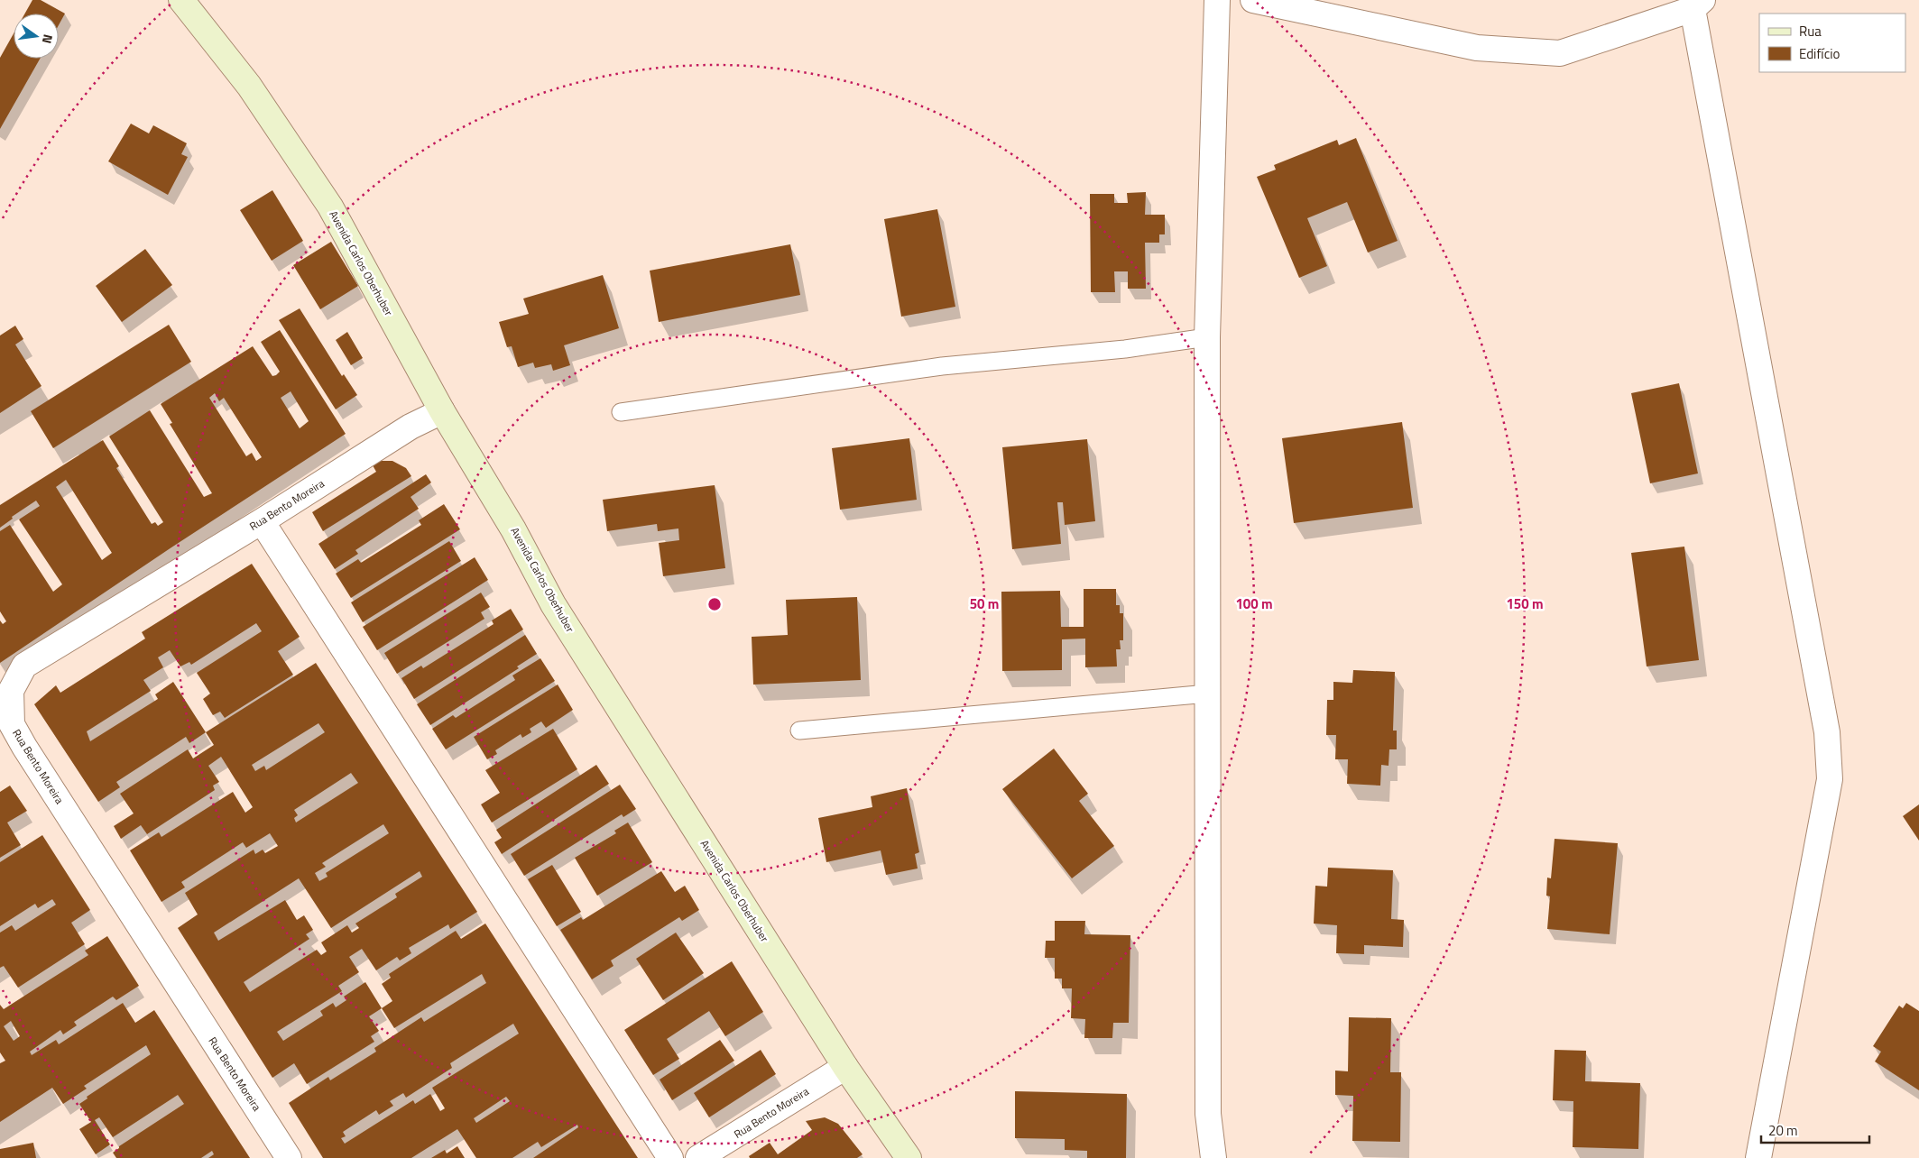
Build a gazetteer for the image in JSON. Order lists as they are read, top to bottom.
{
  "streets": {
    "main road": ["Avenida Carlos Oberhuber"],
    "street": ["Rua Bento Moreira"]
  },
  "crossings": [
    ["Avenida Carlos Oberhuber", "Rua Bento Moreira"]
  ],
  "legend": ["Rua", "Edifício"],
  "scale_bar": "20 m",
  "north": "right",
  "rings": ["50 m", "100 m", "150 m"]
}
